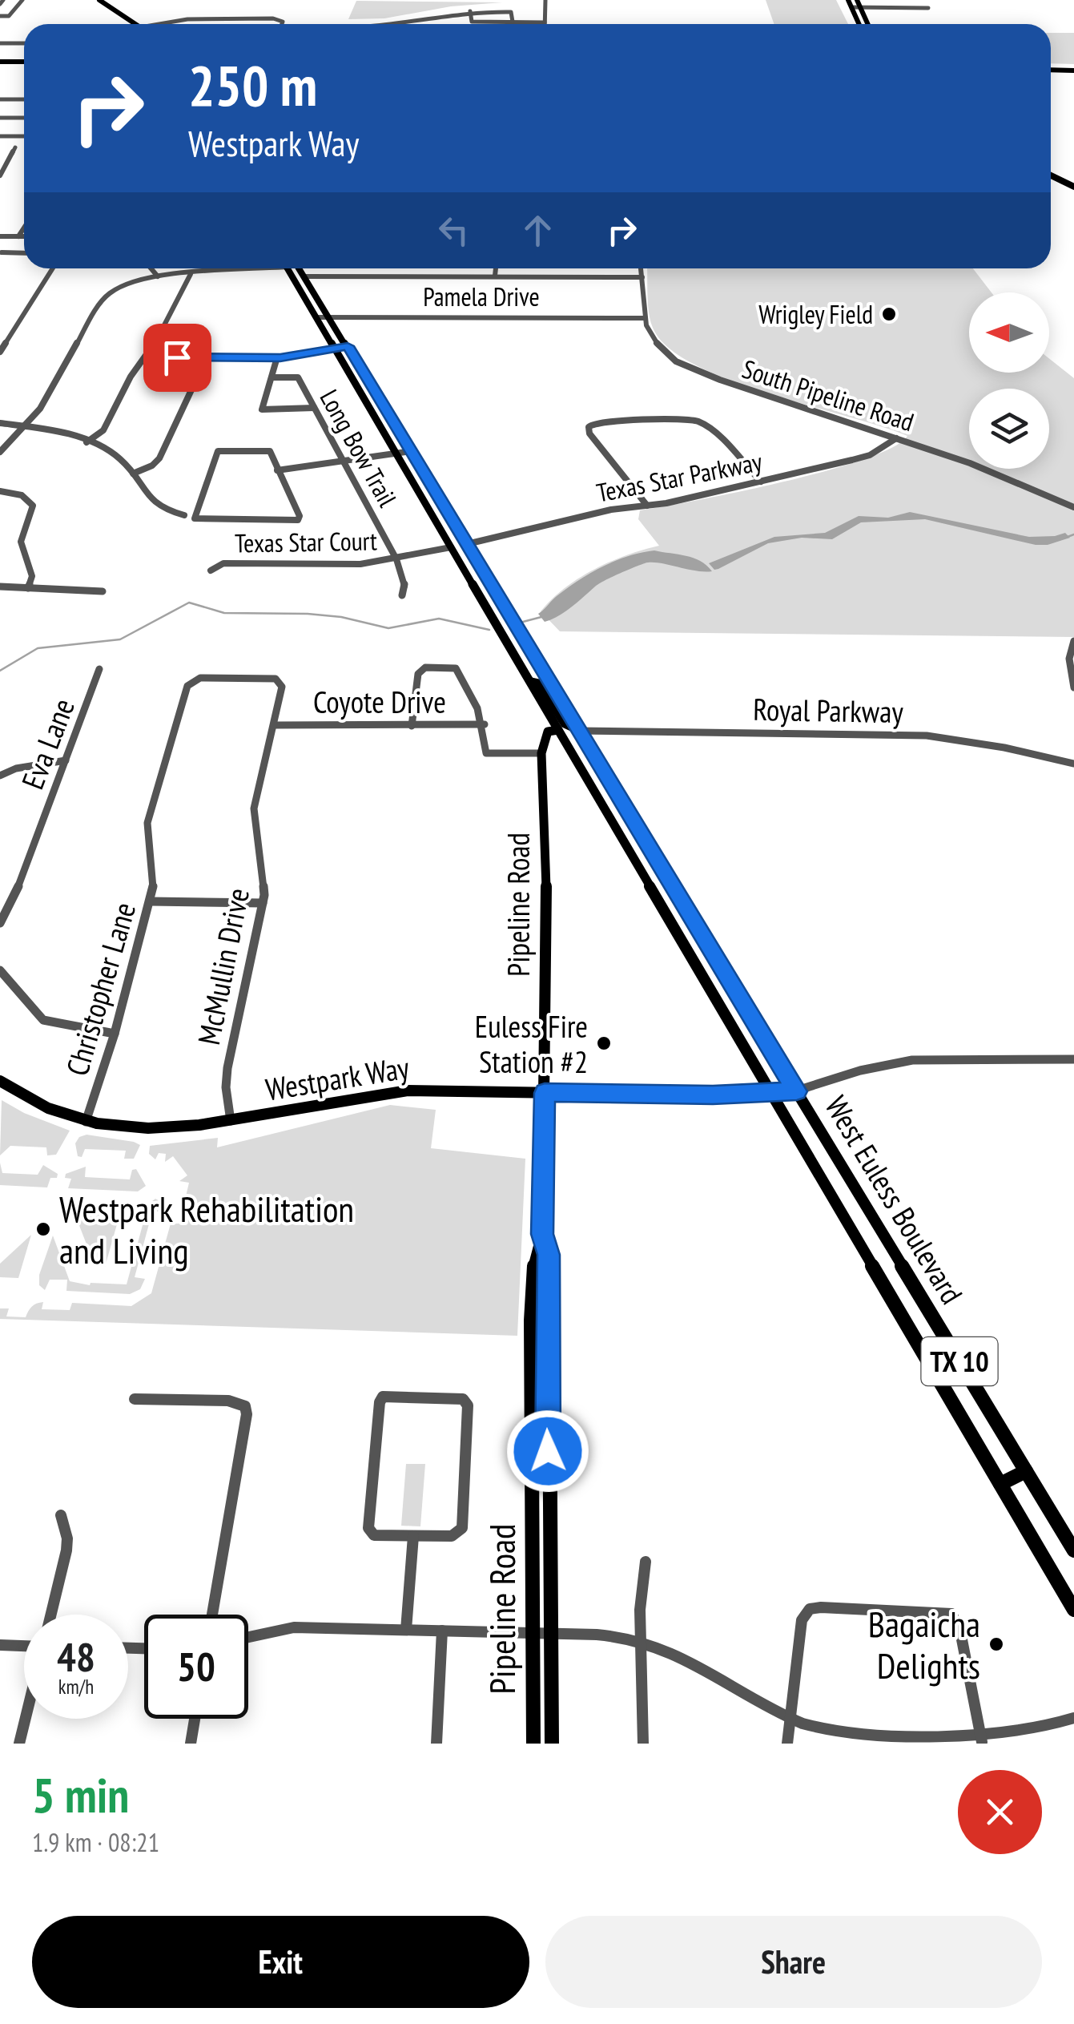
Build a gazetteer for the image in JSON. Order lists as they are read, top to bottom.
{
  "streets": {
    "main road": [
      "Pipeline Road",
      "Westpark Way",
      "West Euless Boulevard",
      "TX 10"
    ],
    "street": [
      "Pamela Drive",
      "South Pipeline Road",
      "Long Bow Trail",
      "Texas Star Parkway",
      "Texas Star Court",
      "Coyote Drive",
      "Royal Parkway",
      "Eva Lane",
      "McMullin Drive",
      "Christopher Lane"
    ]
  },
  "crossings": [
    ["Pamela Drive", "South Pipeline Road"],
    ["Pamela Drive", "West Euless Boulevard"],
    ["South Pipeline Road", "Texas Star Parkway"],
    ["Long Bow Trail", "Texas Star Court"],
    ["Texas Star Parkway", "West Euless Boulevard"],
    ["Texas Star Court", "West Euless Boulevard"],
    ["Coyote Drive", "McMullin Drive"],
    ["Royal Parkway", "West Euless Boulevard"],
    ["Pipeline Road", "Westpark Way"],
    ["McMullin Drive", "Christopher Lane"],
    ["McMullin Drive", "Westpark Way"],
    ["Christopher Lane", "Westpark Way"],
    ["Westpark Way", "West Euless Boulevard"]
  ],
  "places": [
    "Wrigley Field",
    "Euless Fire Station #2",
    "Westpark Rehabilitation and Living",
    "Bagaicha Delights"
  ],
  "north": "left",
  "page": {
    "turn": ["250 m", "Westpark Way"],
    "speed": "48 km/h",
    "limit": "50",
    "heading": ["5 min", "1.9 km · 08:21"],
    "buttons": ["Exit", "Share"]
  }
}
